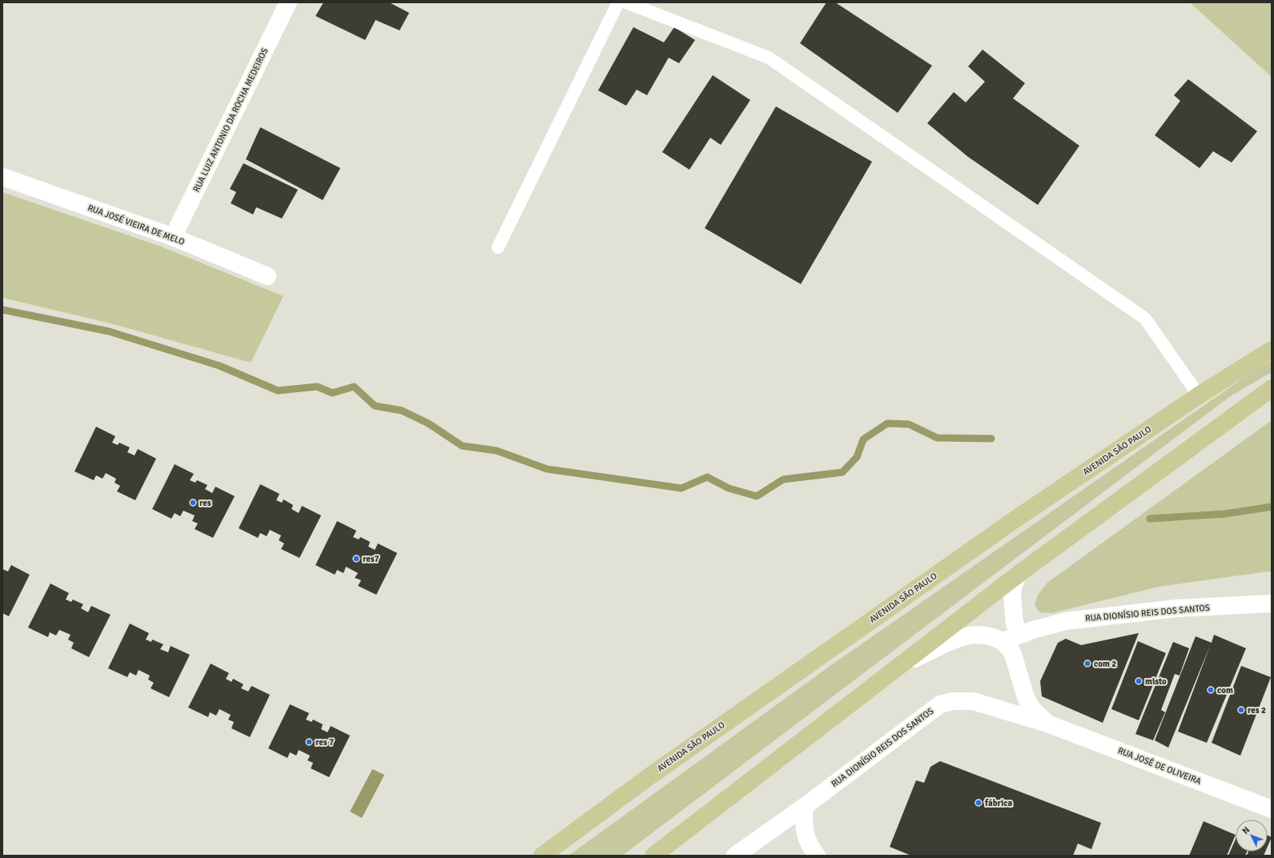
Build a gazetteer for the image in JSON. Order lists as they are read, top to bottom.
{
  "streets": {
    "main road": ["AVENIDA SÃO PAULO"],
    "street": [
      "RUA LUIZ ANTONIO DA ROCHA MEDEIROS",
      "RUA JOSÉ VIEIRA DE MELO",
      "RUA DIONÍSIO REIS DOS SANTOS",
      "RUA JOSÉ DE OLIVEIRA"
    ]
  },
  "crossings": [
    ["RUA LUIZ ANTONIO DA ROCHA MEDEIROS", "RUA JOSÉ VIEIRA DE MELO"],
    ["RUA DIONÍSIO REIS DOS SANTOS", "RUA JOSÉ DE OLIVEIRA"]
  ],
  "places": [
    "res",
    "res7",
    "com 2",
    "misto",
    "com",
    "res 2",
    "res 7",
    "fábrica"
  ],
  "north": "top left"
}
